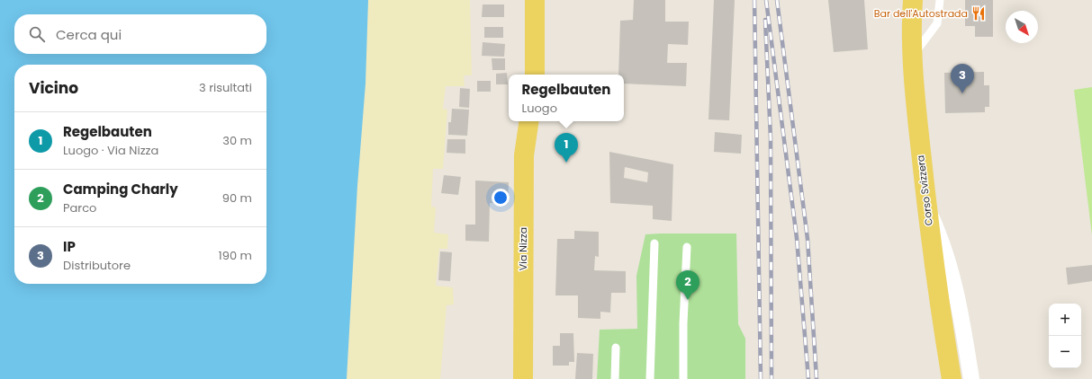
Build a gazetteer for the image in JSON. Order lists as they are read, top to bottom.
{
  "streets": {
    "main road": ["Corso Svizzera", "Via Nizza"]
  },
  "places": {
    "restaurant": ["Bar dell'Autostrada"]
  },
  "north": "bottom right",
  "page": {
    "search": "Cerca qui",
    "pins": ["3", "1", "2"],
    "heading": ["Vicino", "3 risultati"],
    "popup": ["Regelbauten", "Luogo"],
    "list": [
      {
        "mark": "1",
        "name": "Regelbauten",
        "note": "Luogo · Via Nizza",
        "value": "30 m"
      },
      {
        "mark": "2",
        "name": "Camping Charly",
        "note": "Parco",
        "value": "90 m"
      },
      {
        "mark": "3",
        "name": "IP",
        "note": "Distributore",
        "value": "190 m"
      }
    ],
    "map_buttons": ["+", "−"]
  }
}
